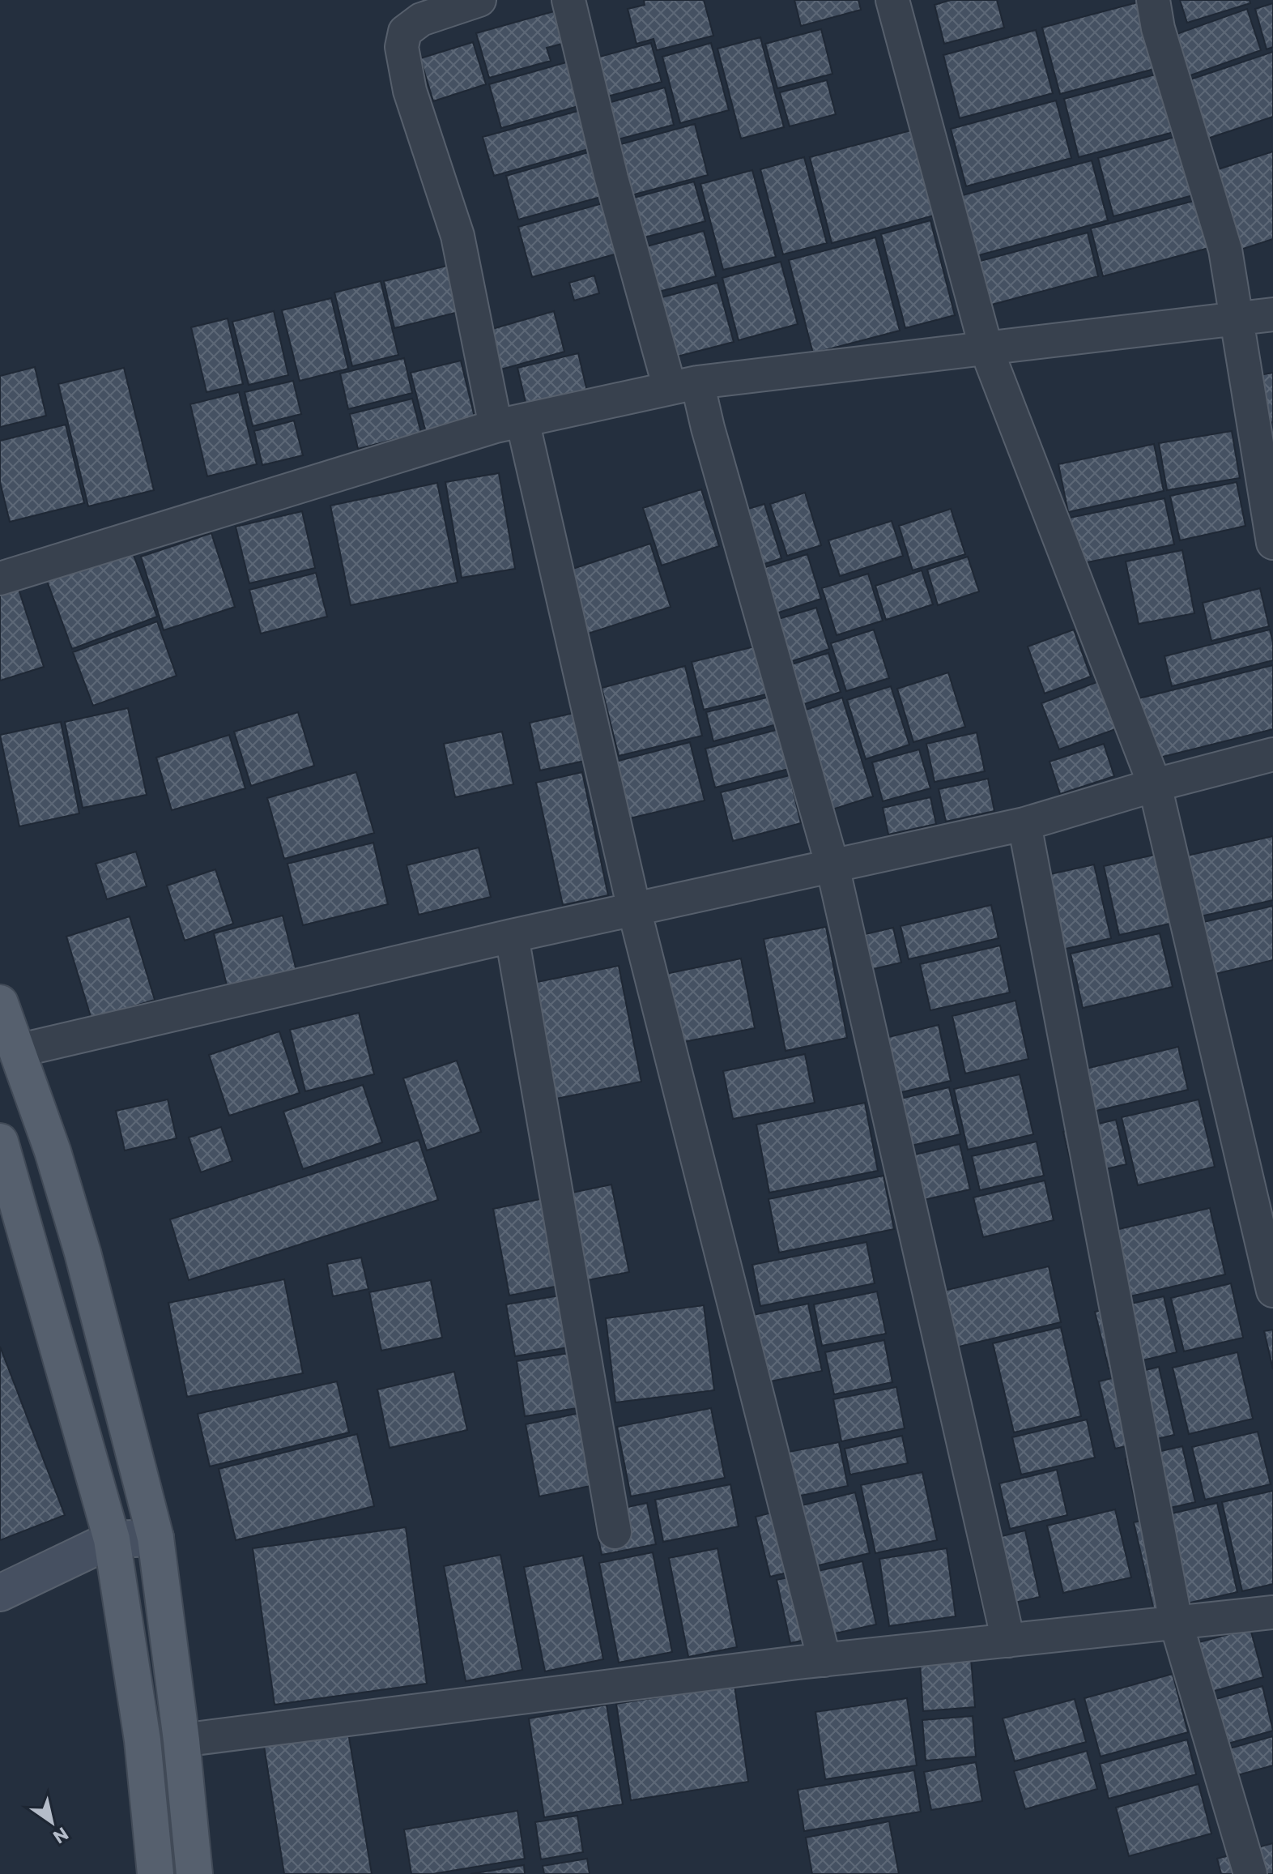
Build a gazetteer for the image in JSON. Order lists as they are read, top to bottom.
{
  "north": "bottom right"
}
